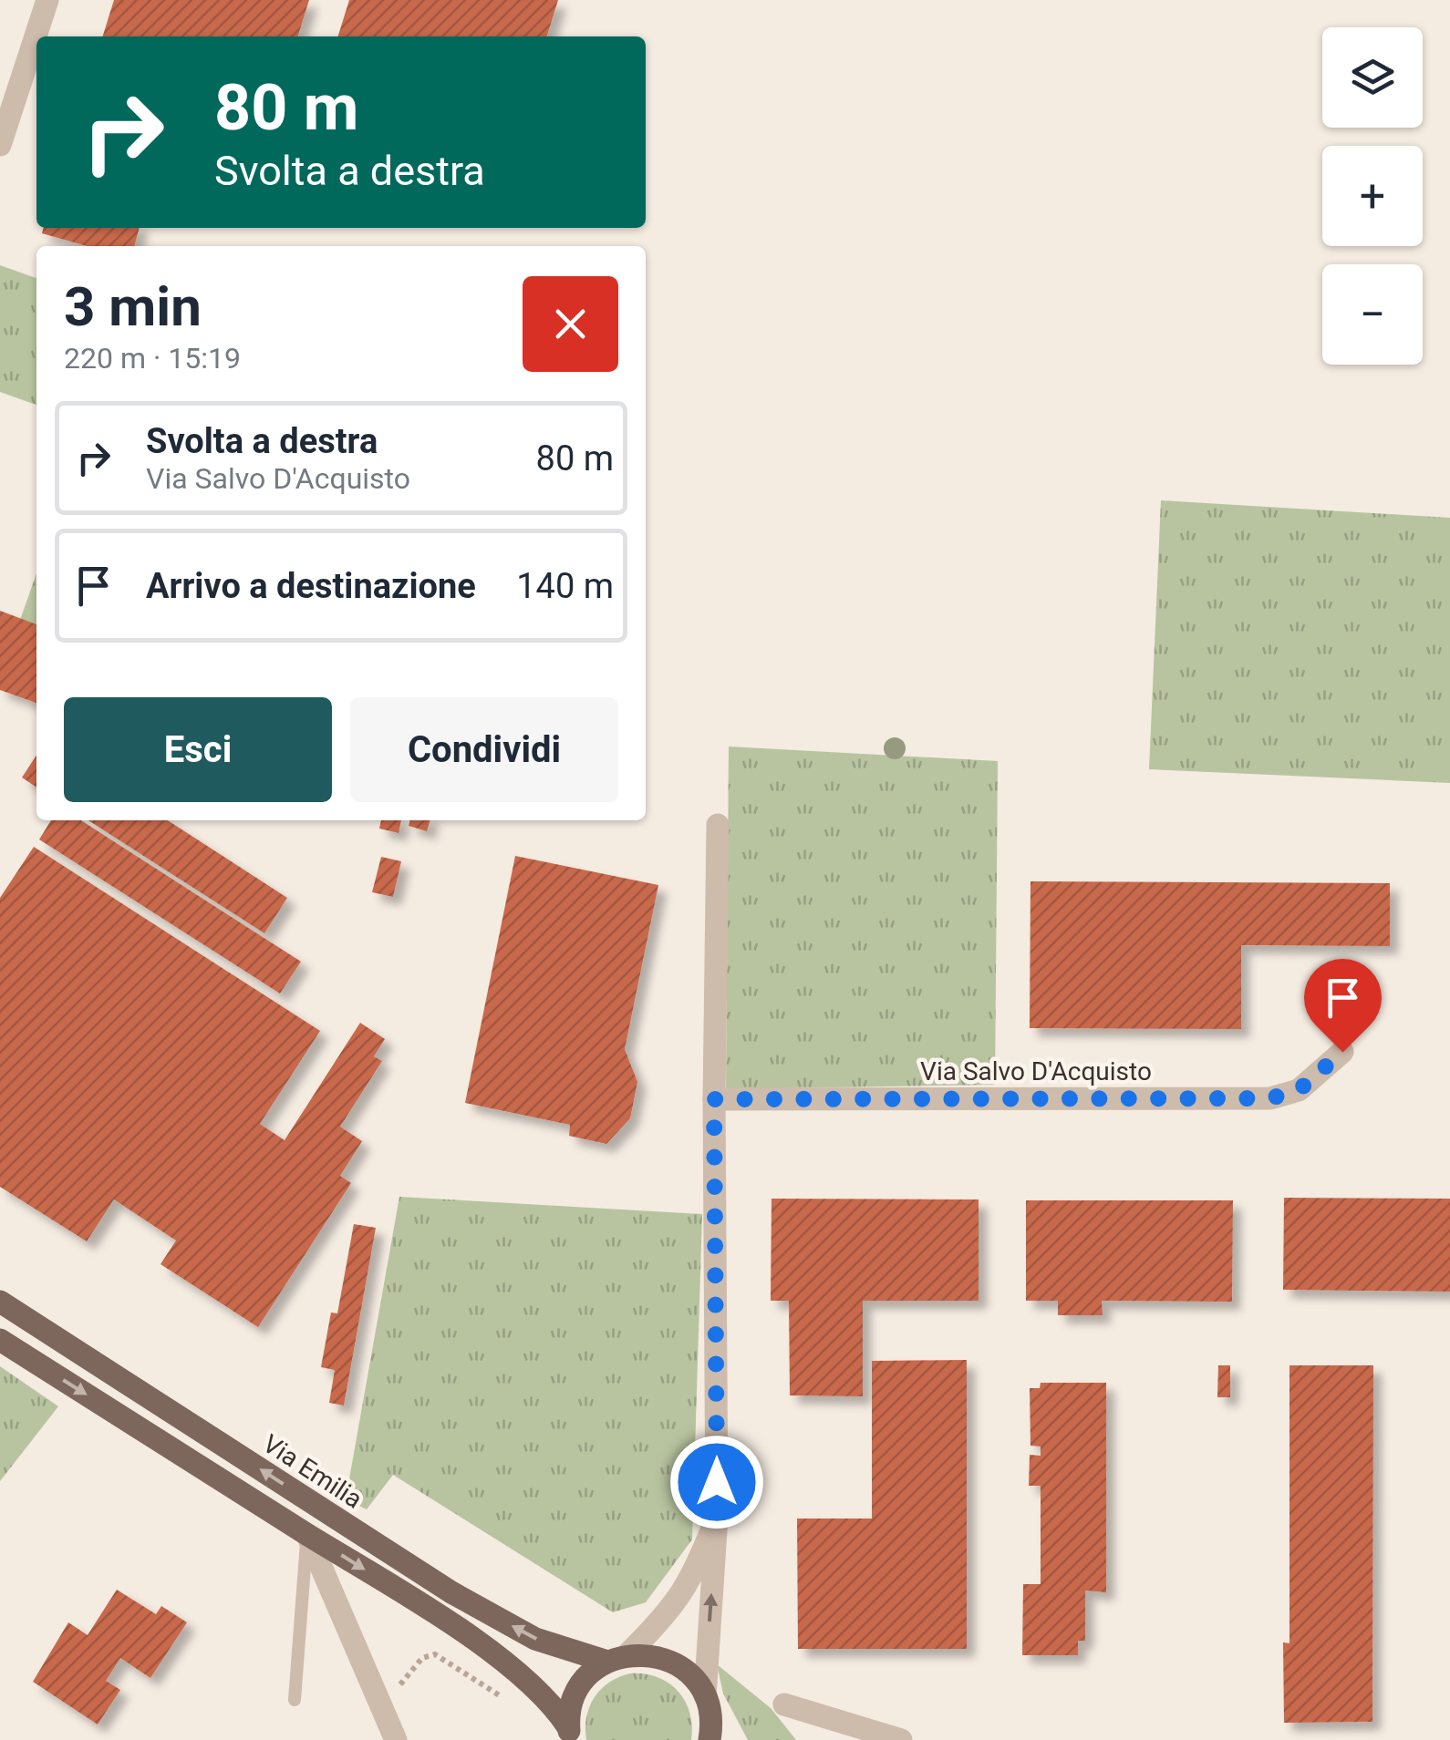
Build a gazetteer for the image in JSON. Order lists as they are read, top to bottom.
{
  "streets": {
    "main road": ["Via Emilia"],
    "street": ["Via Salvo D'Acquisto"]
  },
  "page": {
    "map_buttons": ["+", "−"],
    "turn": ["80 m", "Svolta a destra"],
    "heading": ["3 min", "220 m · 15:19"],
    "list": [
      {
        "name": "Svolta a destra",
        "note": "Via Salvo D'Acquisto",
        "value": "80 m"
      },
      {
        "name": "Arrivo a destinazione",
        "value": "140 m"
      }
    ],
    "buttons": ["Esci", "Condividi"]
  }
}
